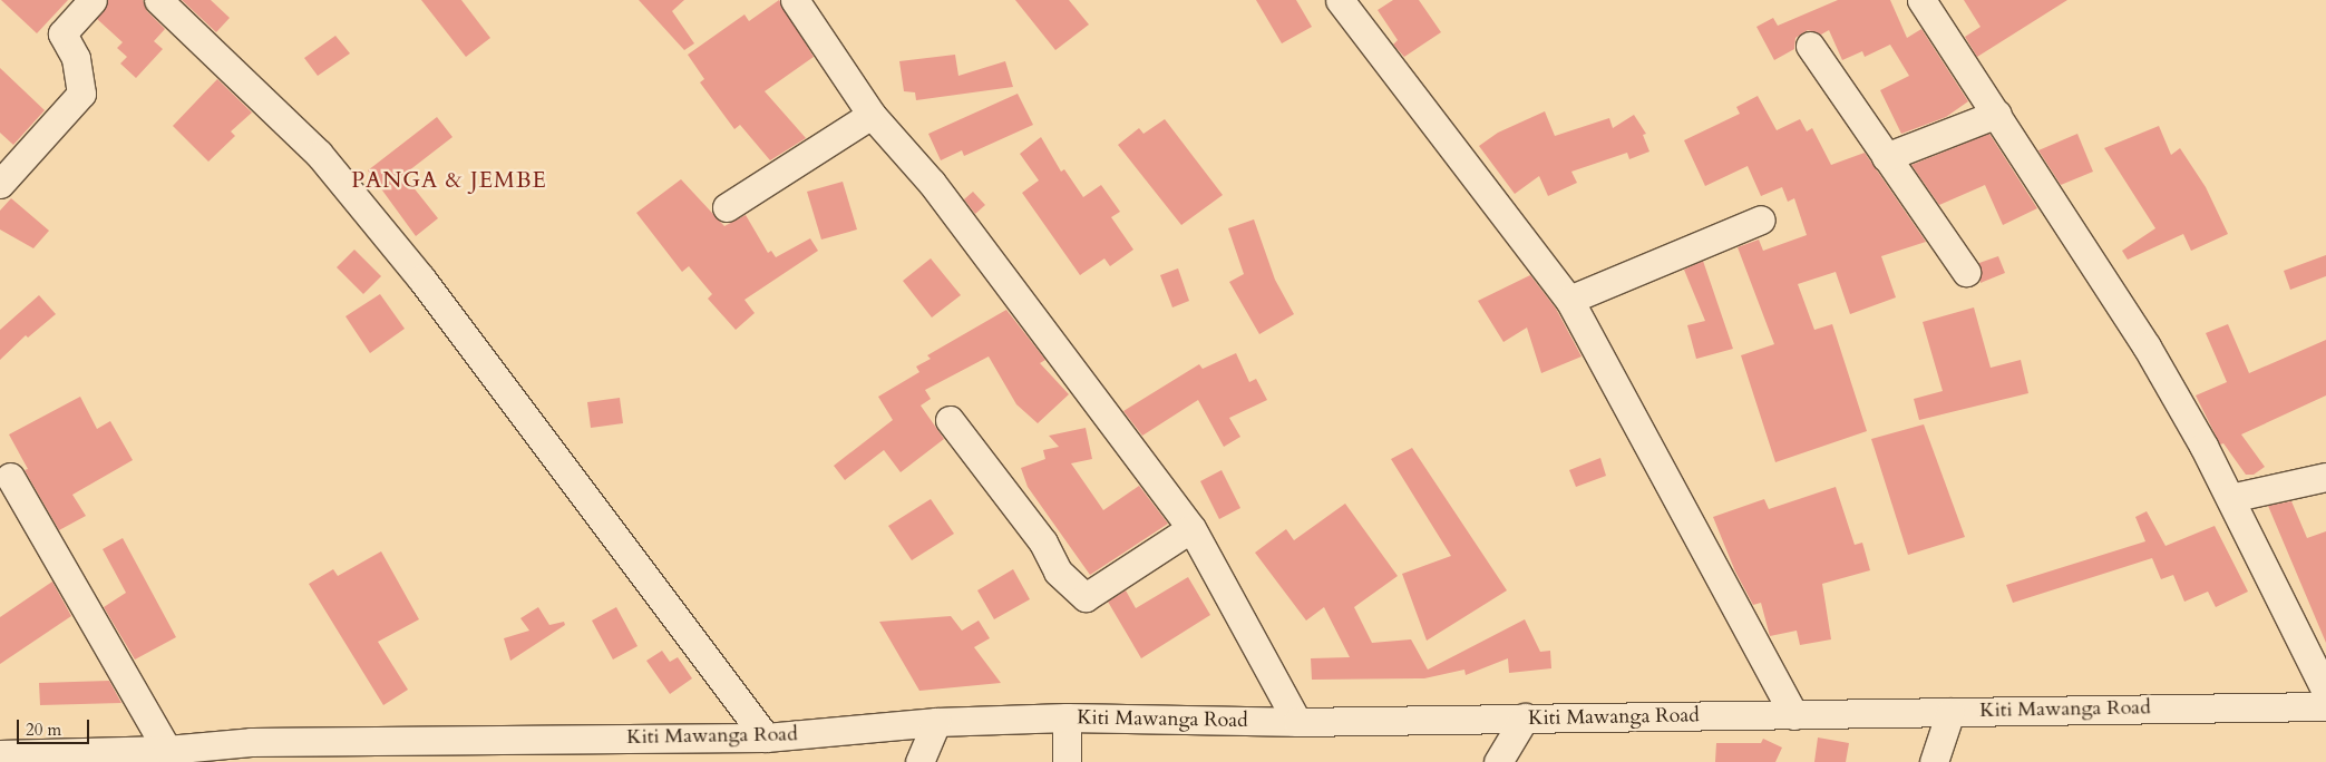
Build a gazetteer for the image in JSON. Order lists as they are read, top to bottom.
{
  "streets": {
    "street": ["Kiti Mawanga Road"]
  },
  "districts": ["PANGA & JEMBE"],
  "scale_bar": "20 m"
}
